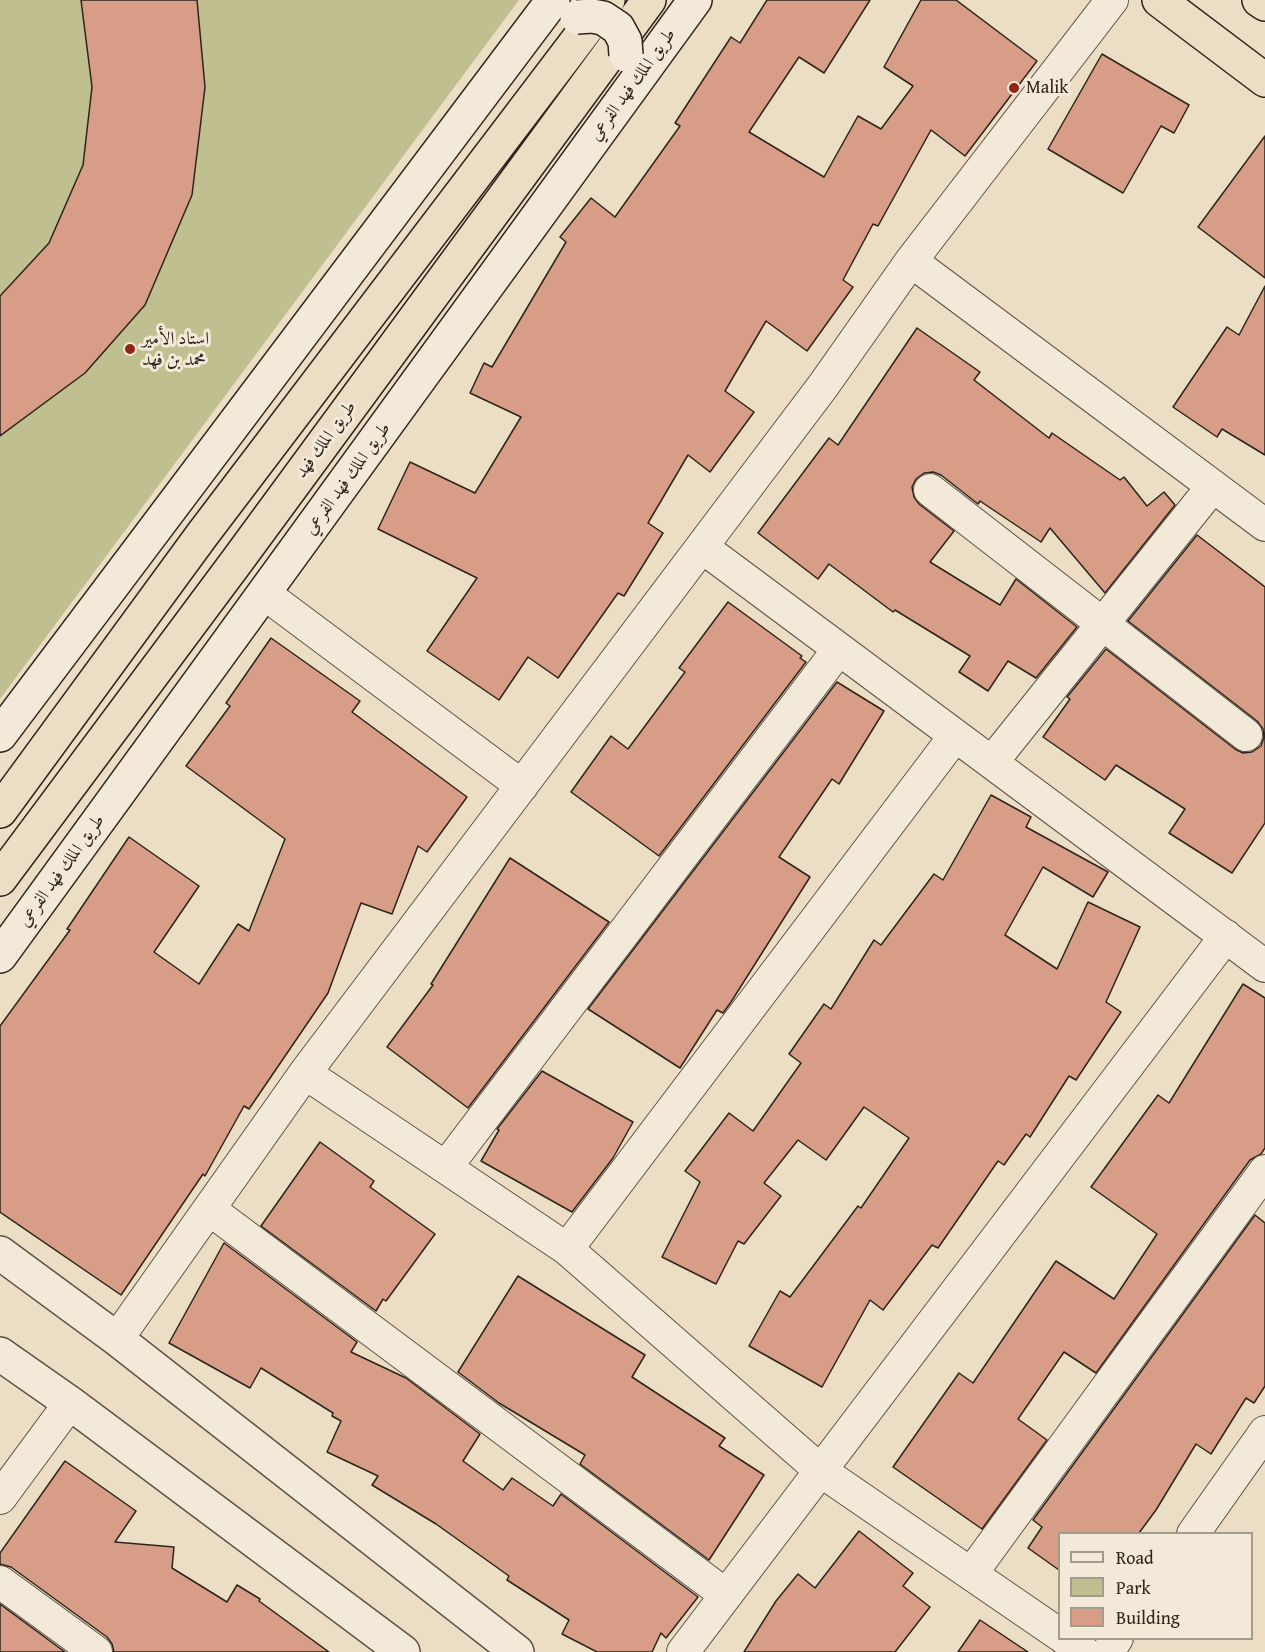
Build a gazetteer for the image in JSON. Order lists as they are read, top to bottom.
{
  "streets": {
    "highway": ["طريق الملك فهد"],
    "main road": ["طريق الملك فهد الفرعي"]
  },
  "places": ["Malik", "استاد الأمير محمد بن فهد"],
  "legend": ["Road", "Park", "Building"]
}
